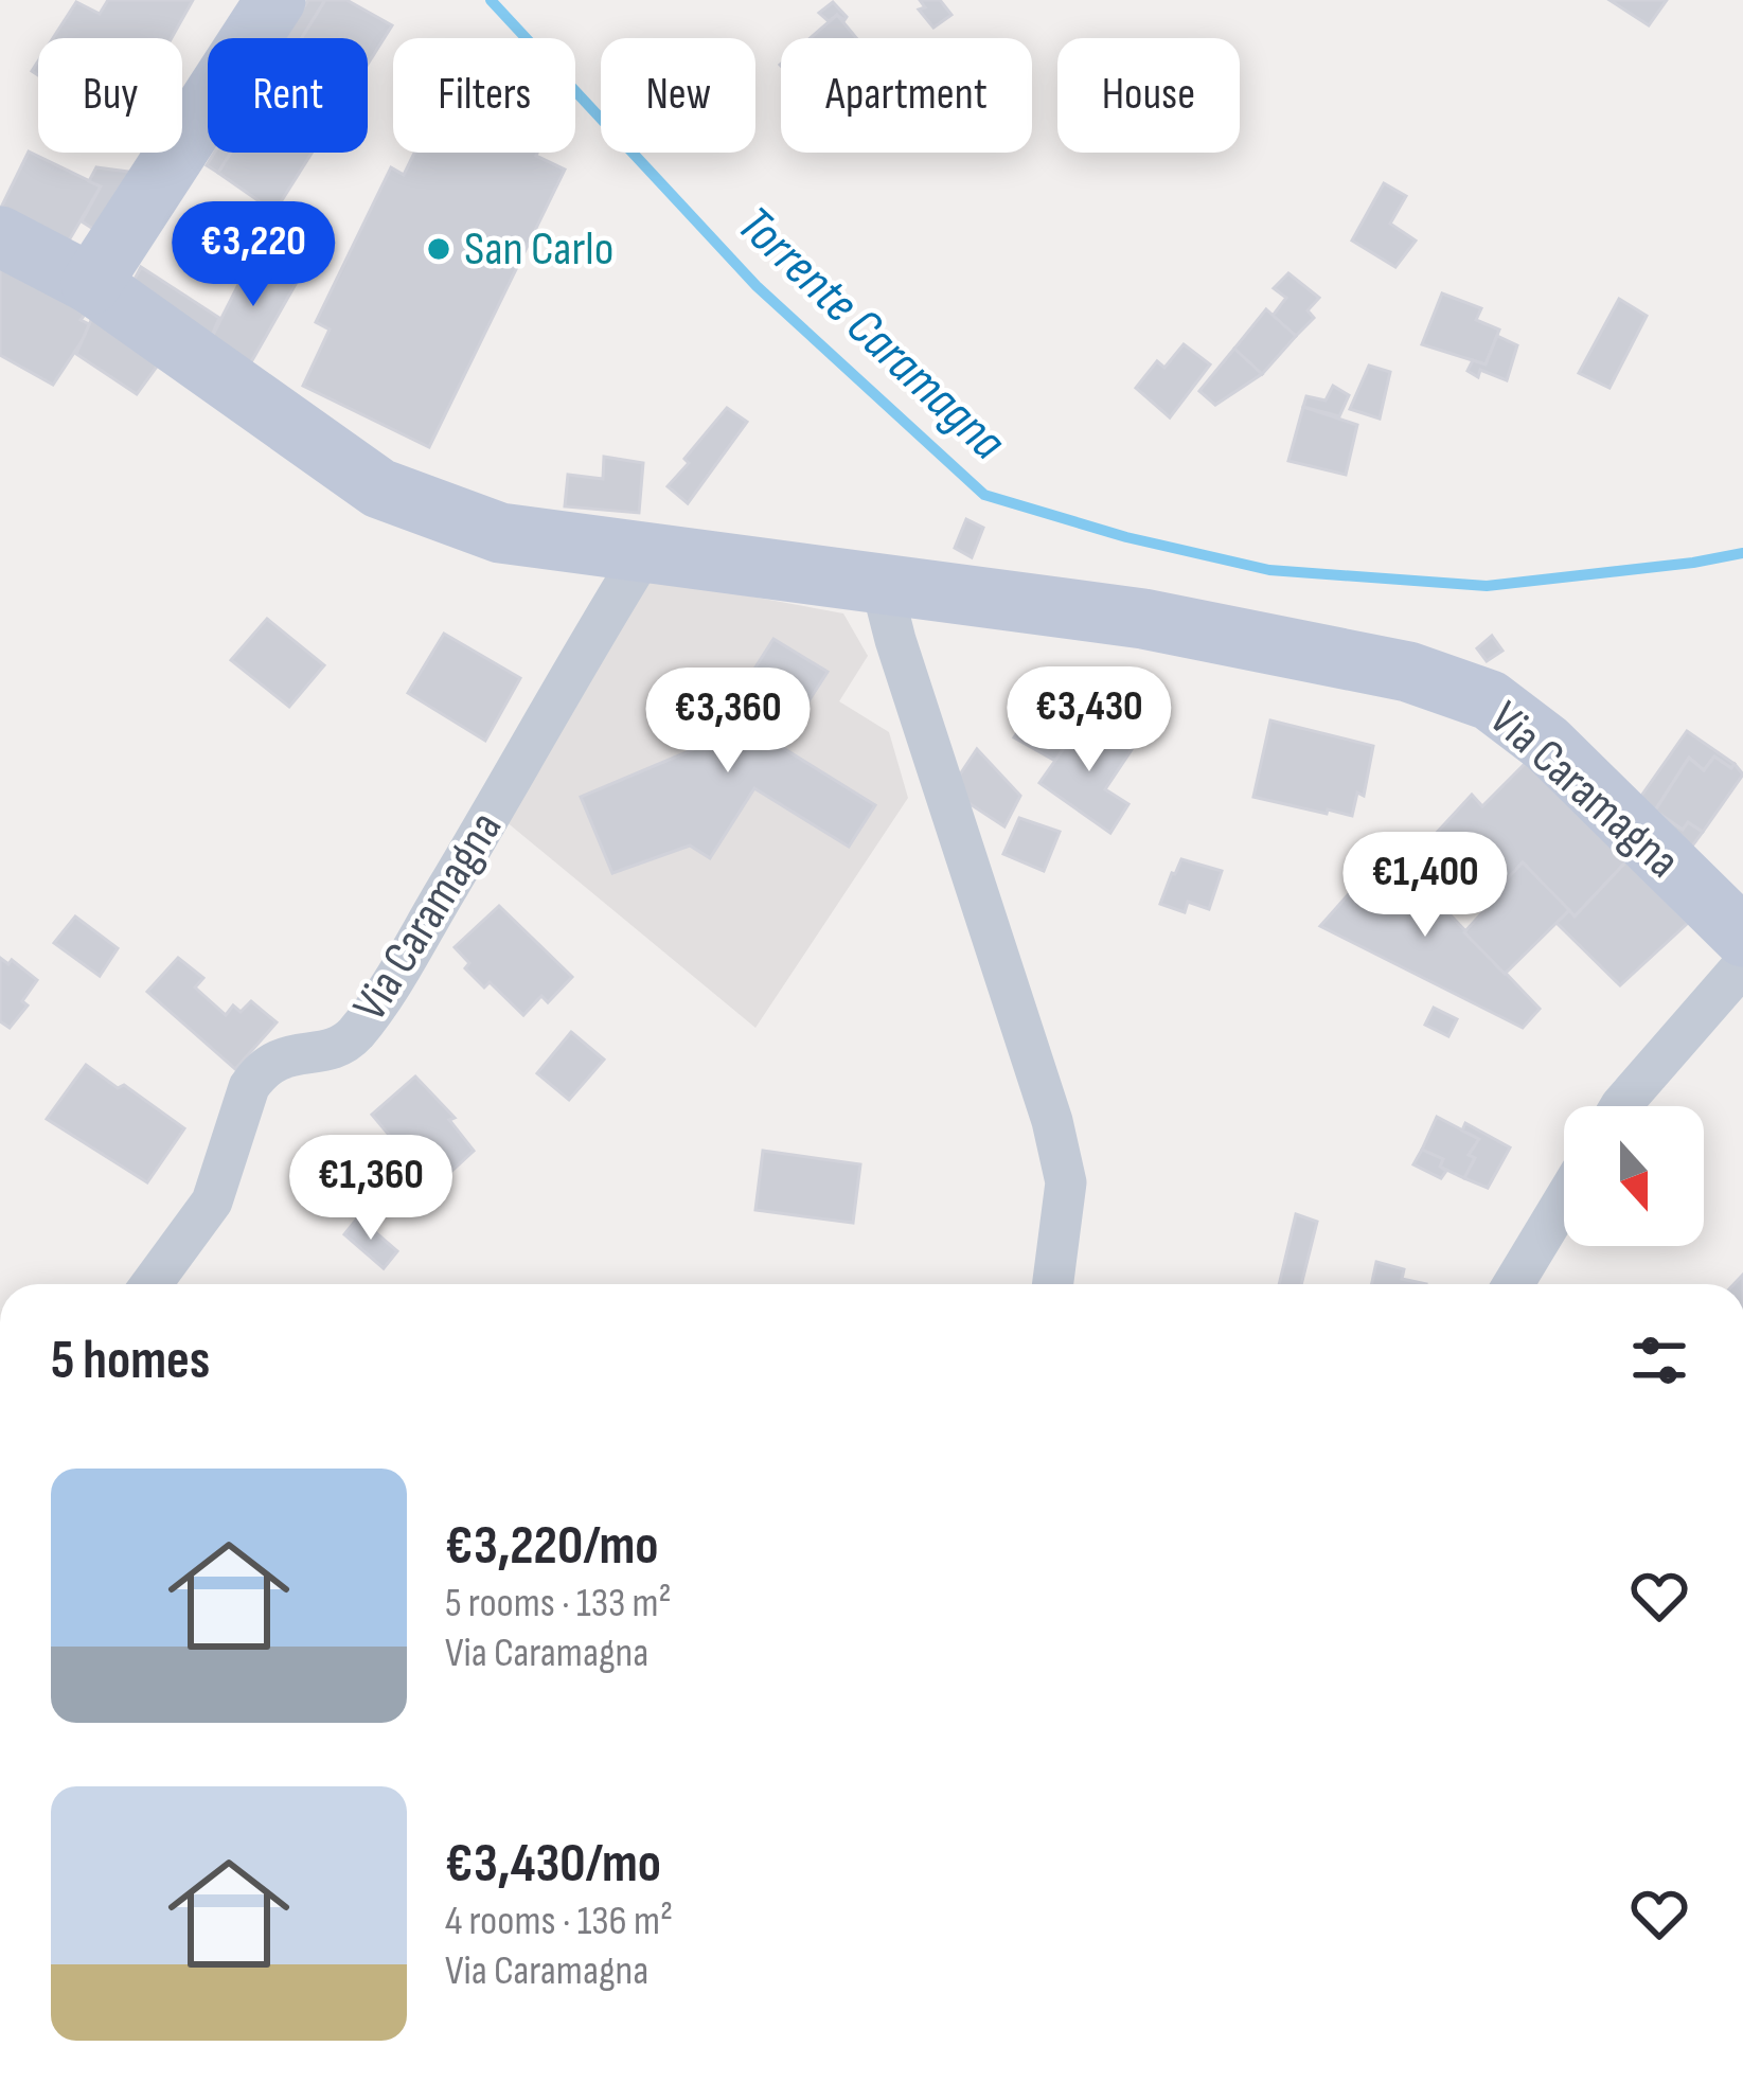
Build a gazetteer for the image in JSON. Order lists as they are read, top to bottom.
{
  "streets": {
    "street": ["Via Caramagna"]
  },
  "water": ["Torrente Caramagna"],
  "places": ["San Carlo"],
  "north": "bottom",
  "page": {
    "chip": [
      "Buy",
      "Rent",
      "Filters",
      "New",
      "Apartment",
      "House"
    ],
    "price": [
      "€3,220",
      "€3,430",
      "€3,360",
      "€1,400",
      "€1,360"
    ],
    "heading": "5 homes",
    "list": [
      {
        "name": "€3,220/mo",
        "note": "5 rooms · 133 m² · Via Caramagna"
      },
      {
        "name": "€3,430/mo",
        "note": "4 rooms · 136 m² · Via Caramagna"
      }
    ]
  }
}
